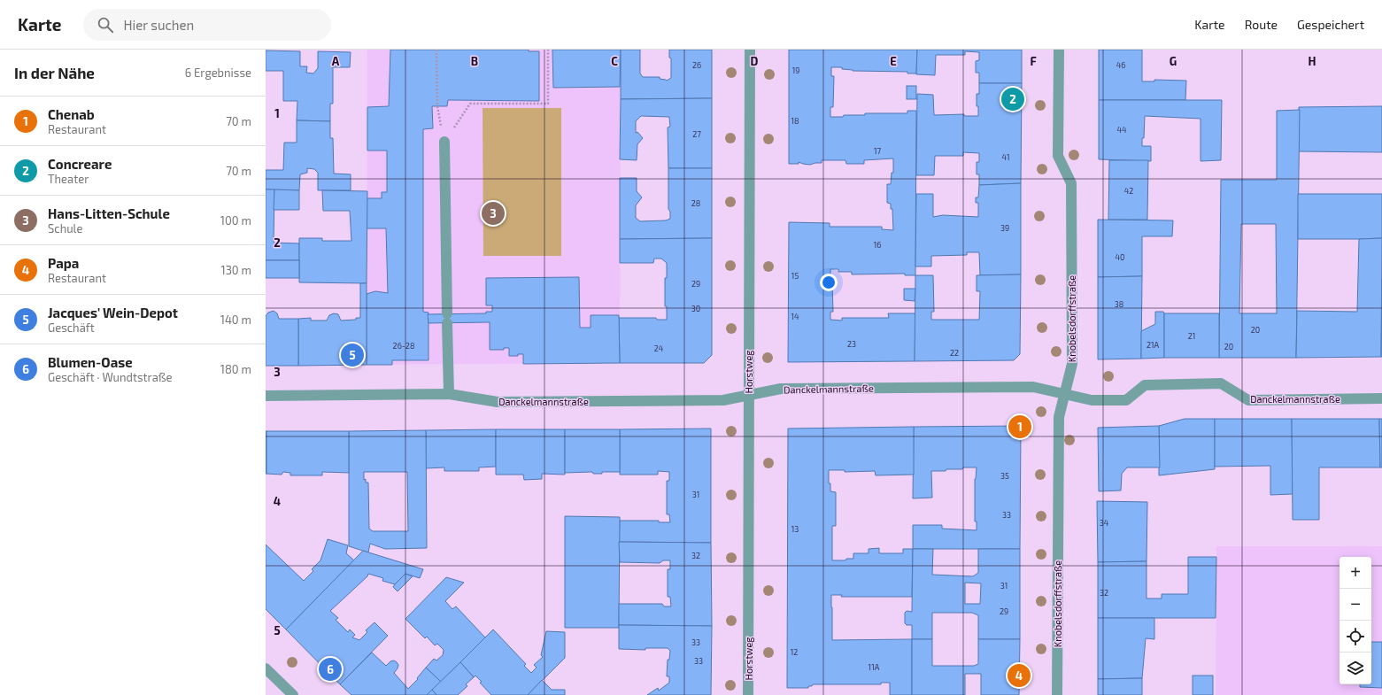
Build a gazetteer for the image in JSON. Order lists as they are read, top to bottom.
{
  "streets": {
    "street": ["Knobelsdorffstraße", "Horstweg", "Danckelmannstraße"]
  },
  "crossings": [
    ["Knobelsdorffstraße", "Danckelmannstraße"],
    ["Horstweg", "Danckelmannstraße"]
  ],
  "house_numbers": [
    "26",
    "46",
    "19",
    "18",
    "44",
    "27",
    "17",
    "41",
    "42",
    "28",
    "39",
    "16",
    "40",
    "15",
    "29",
    "38",
    "30",
    "14",
    "20",
    "21",
    "23",
    "21A",
    "26-28",
    "20",
    "24",
    "22",
    "35",
    "31",
    "33",
    "34",
    "13",
    "32",
    "31",
    "32",
    "29",
    "33",
    "12",
    "33",
    "11A"
  ],
  "page": {
    "header": "Karte",
    "search": "Hier suchen",
    "nav": ["Karte", "Route", "Gespeichert"],
    "heading": ["In der Nähe", "6 Ergebnisse"],
    "pins": [
      "2",
      "3",
      "5",
      "1",
      "6",
      "4"
    ],
    "list": [
      {
        "mark": "1",
        "name": "Chenab",
        "note": "Restaurant",
        "value": "70 m"
      },
      {
        "mark": "2",
        "name": "Concreare",
        "note": "Theater",
        "value": "70 m"
      },
      {
        "mark": "3",
        "name": "Hans-Litten-Schule",
        "note": "Schule",
        "value": "100 m"
      },
      {
        "mark": "4",
        "name": "Papa",
        "note": "Restaurant",
        "value": "130 m"
      },
      {
        "mark": "5",
        "name": "Jacques' Wein-Depot",
        "note": "Geschäft",
        "value": "140 m"
      },
      {
        "mark": "6",
        "name": "Blumen-Oase",
        "note": "Geschäft · Wundtstraße",
        "value": "180 m"
      }
    ],
    "map_buttons": ["+", "−"]
  },
  "grid": {
    "columns": [
      "A",
      "B",
      "C",
      "D",
      "E",
      "F",
      "G",
      "H"
    ],
    "rows": [
      "1",
      "2",
      "3",
      "4",
      "5"
    ]
  }
}
